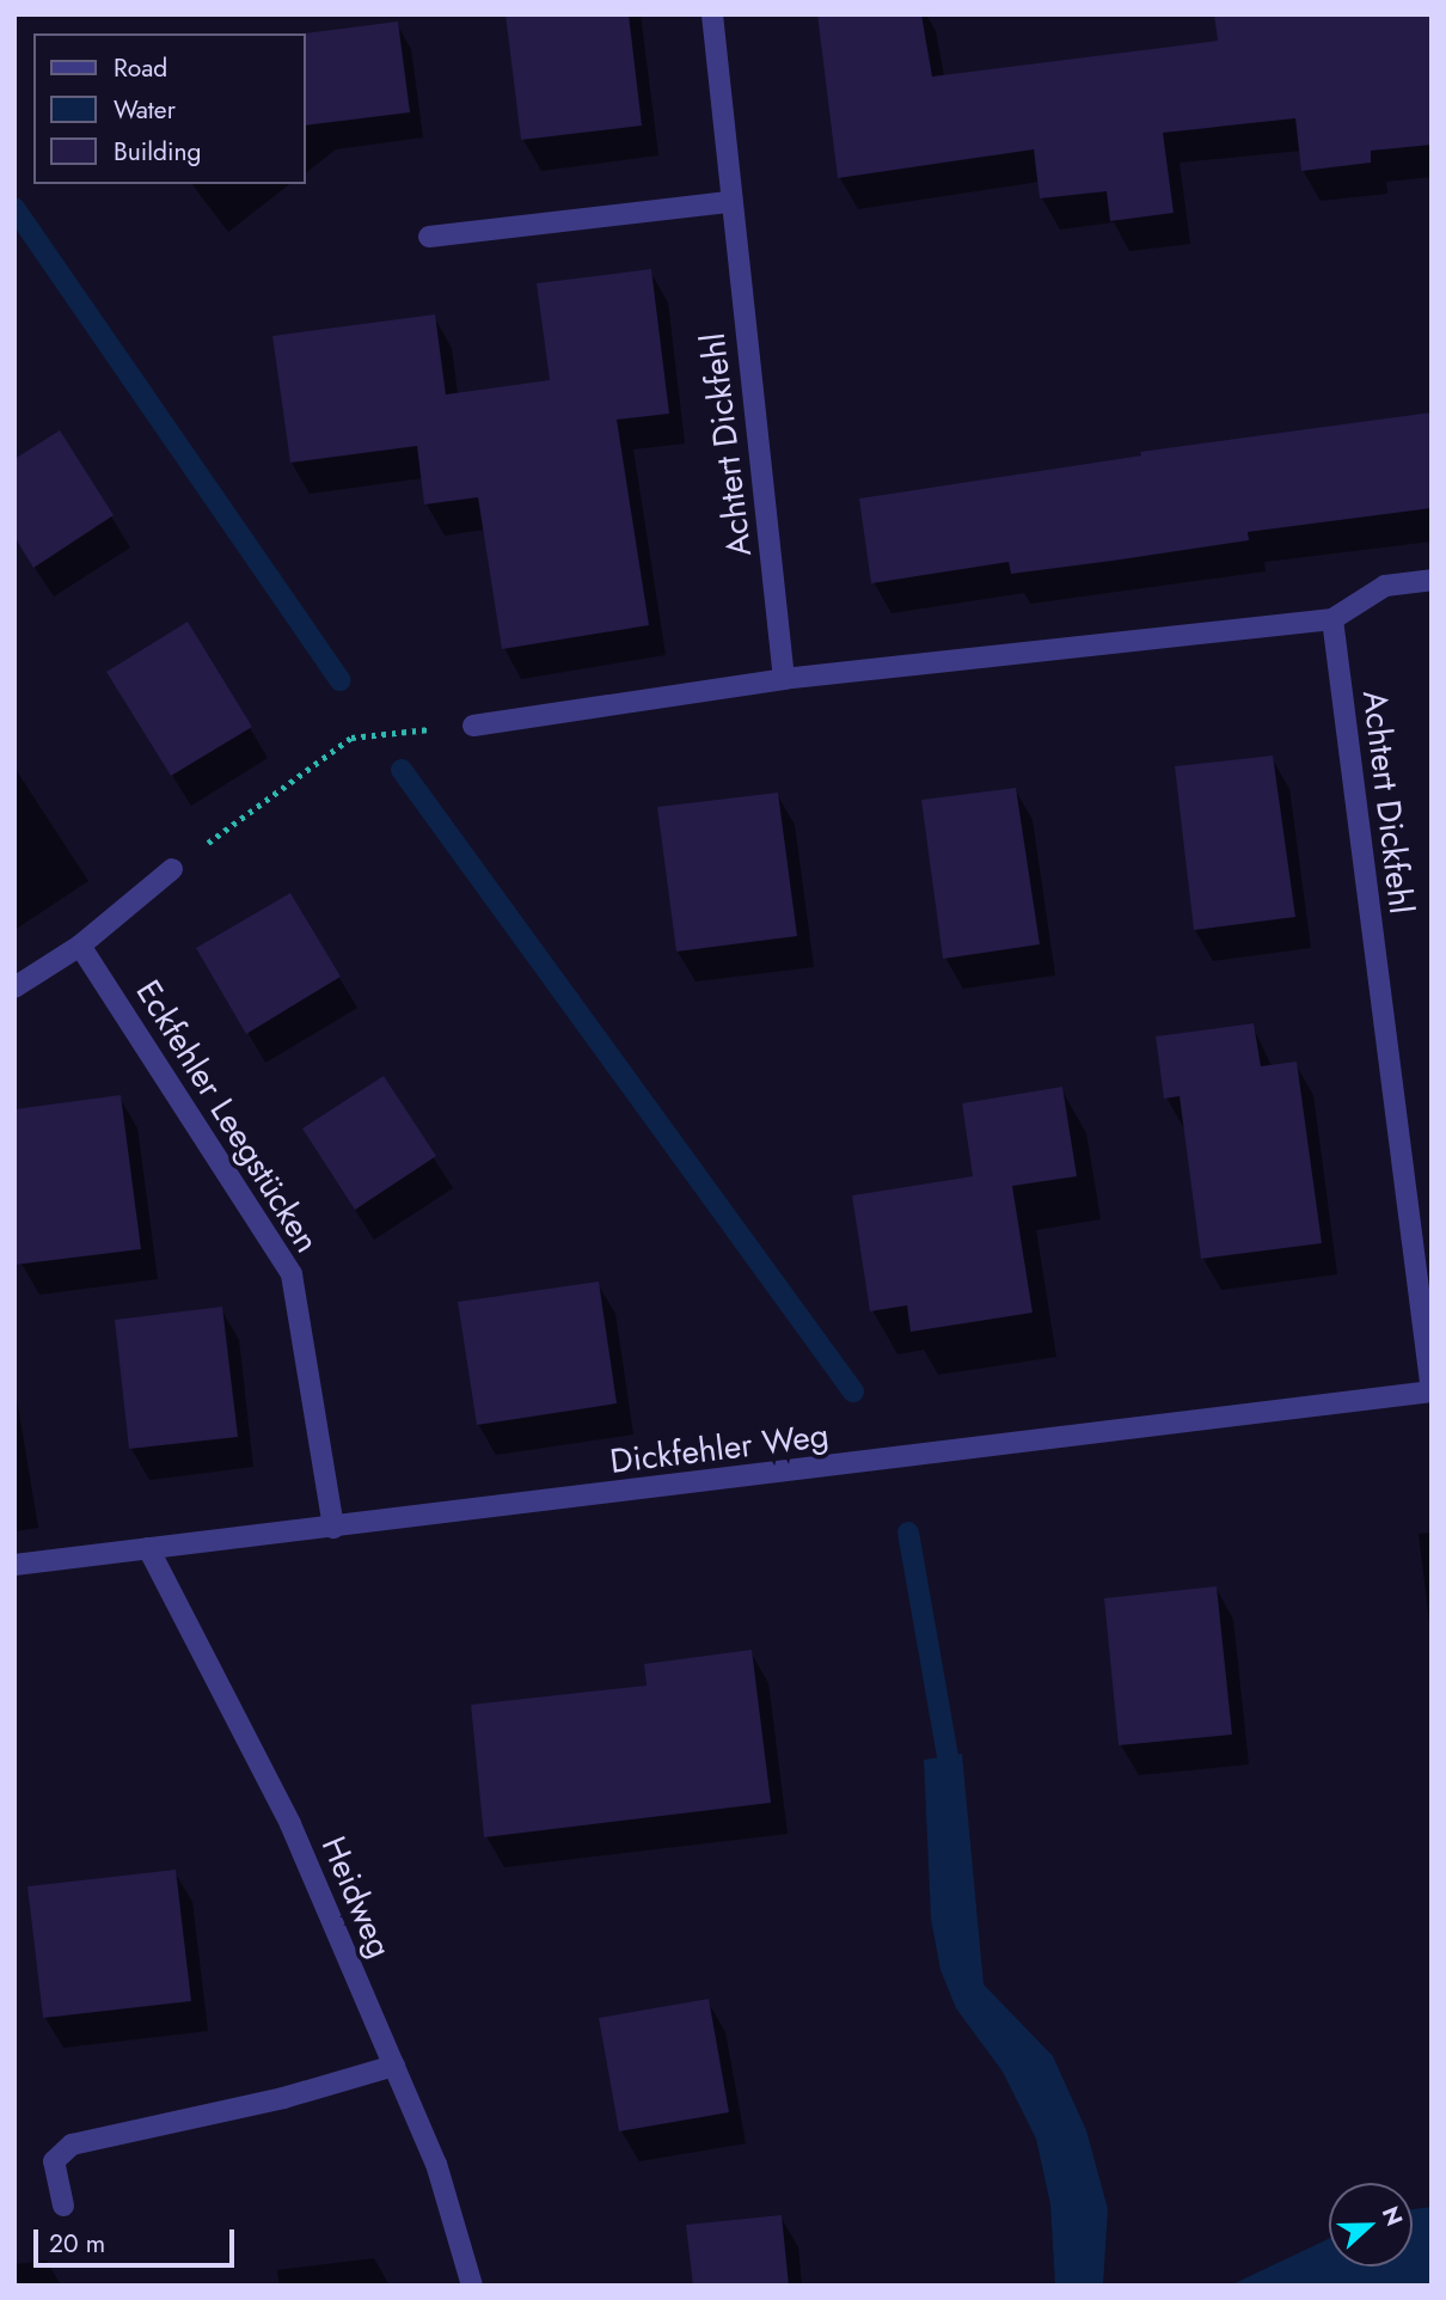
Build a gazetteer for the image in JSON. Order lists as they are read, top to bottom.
{
  "streets": {
    "street": [
      "Achtert Dickfehl",
      "Eckfehler Leegstücken",
      "Dickfehler Weg",
      "Heidweg"
    ]
  },
  "crossings": [
    ["Achtert Dickfehl", "Dickfehler Weg"],
    ["Eckfehler Leegstücken", "Dickfehler Weg"],
    ["Dickfehler Weg", "Heidweg"]
  ],
  "legend": ["Road", "Water", "Building"],
  "scale_bar": "20 m",
  "north": "right"
}
